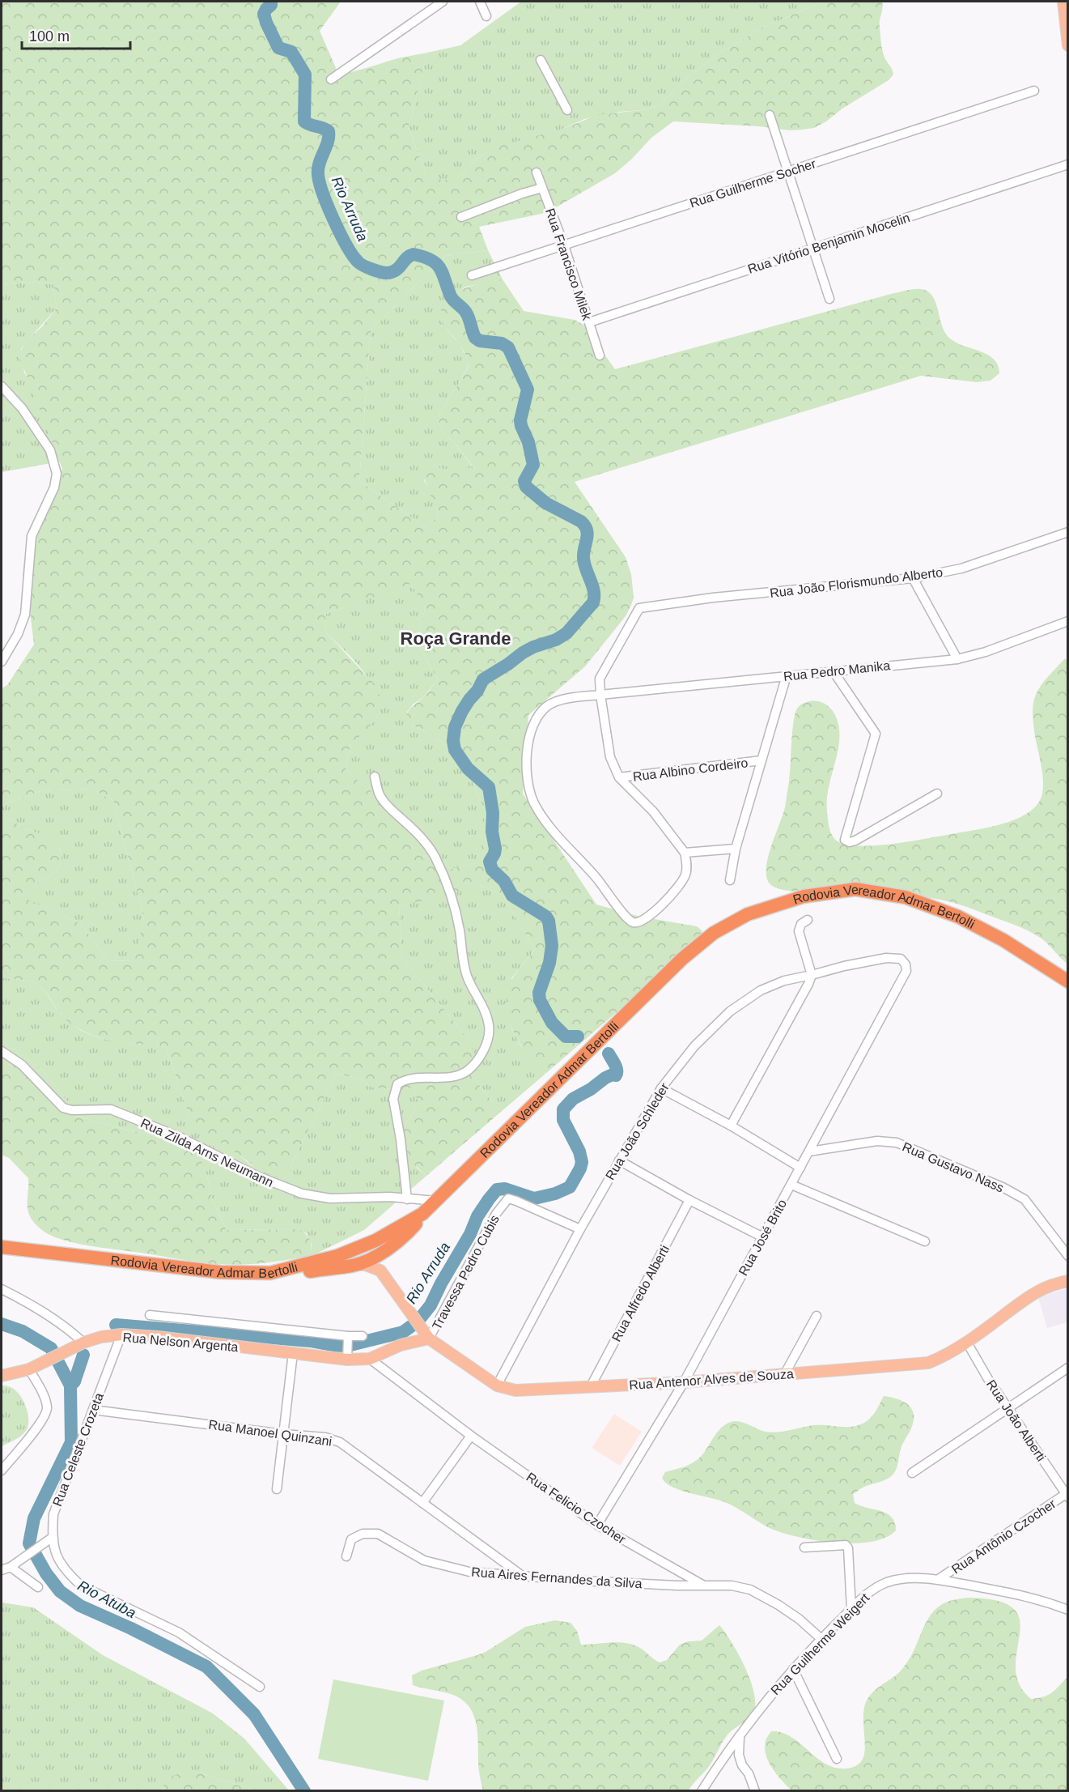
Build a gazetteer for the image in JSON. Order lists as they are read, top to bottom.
{
  "streets": {
    "highway": ["Rodovia Vereador Admar Bertolli"],
    "main road": ["Rua Nelson Argenta", "Rua Antenor Alves de Souza"],
    "street": [
      "Rua Guilherme Socher",
      "Rua Vitório Benjamin Mocelin",
      "Rua Francisco Milek",
      "Rua João Florismundo Alberto",
      "Rua Pedro Manika",
      "Rua Albino Cordeiro",
      "Rua João Schleder",
      "Rua Zilda Arns Neumann",
      "Rua Gustavo Nass",
      "Rua José Brito",
      "Travessa Pedro Cubis",
      "Rua Alfredo Alberti",
      "Rua João Alberti",
      "Rua Manoel Quinzani",
      "Rua Celeste Crozeta",
      "Rua Felicio Czocher",
      "Rua Antônio Czocher",
      "Rua Aires Fernandes da Silva",
      "Rua Guilherme Weigert"
    ]
  },
  "crossings": [
    ["Rua Guilherme Socher", "Rua Francisco Milek"],
    ["Rua Vitório Benjamin Mocelin", "Rua Francisco Milek"],
    ["Rua João Florismundo Alberto", "Rua Pedro Manika"],
    ["Rodovia Vereador Admar Bertolli", "Rua Zilda Arns Neumann"],
    ["Rua João Schleder", "Rua José Brito"],
    ["Rua João Schleder", "Travessa Pedro Cubis"],
    ["Rua João Schleder", "Rua Antenor Alves de Souza"],
    ["Rua Gustavo Nass", "Rua José Brito"],
    ["Rua José Brito", "Rua Antenor Alves de Souza"],
    ["Rua José Brito", "Rua Felicio Czocher"],
    ["Travessa Pedro Cubis", "Rua Nelson Argenta"],
    ["Travessa Pedro Cubis", "Rua Antenor Alves de Souza"],
    ["Rua Alfredo Alberti", "Rua Antenor Alves de Souza"],
    ["Rua Nelson Argenta", "Rua Antenor Alves de Souza"],
    ["Rua Nelson Argenta", "Rua Celeste Crozeta"],
    ["Rua Nelson Argenta", "Rua Felicio Czocher"],
    ["Rua Antenor Alves de Souza", "Rua João Alberti"],
    ["Rua João Alberti", "Rua Antônio Czocher"],
    ["Rua Manoel Quinzani", "Rua Celeste Crozeta"],
    ["Rua Manoel Quinzani", "Rua Aires Fernandes da Silva"],
    ["Rua Felicio Czocher", "Rua Aires Fernandes da Silva"],
    ["Rua Felicio Czocher", "Rua Guilherme Weigert"],
    ["Rua Antônio Czocher", "Rua Guilherme Weigert"]
  ],
  "districts": ["Roça Grande"],
  "water": ["Rio Arruda", "Rio Atuba"],
  "scale_bar": "100 m"
}
